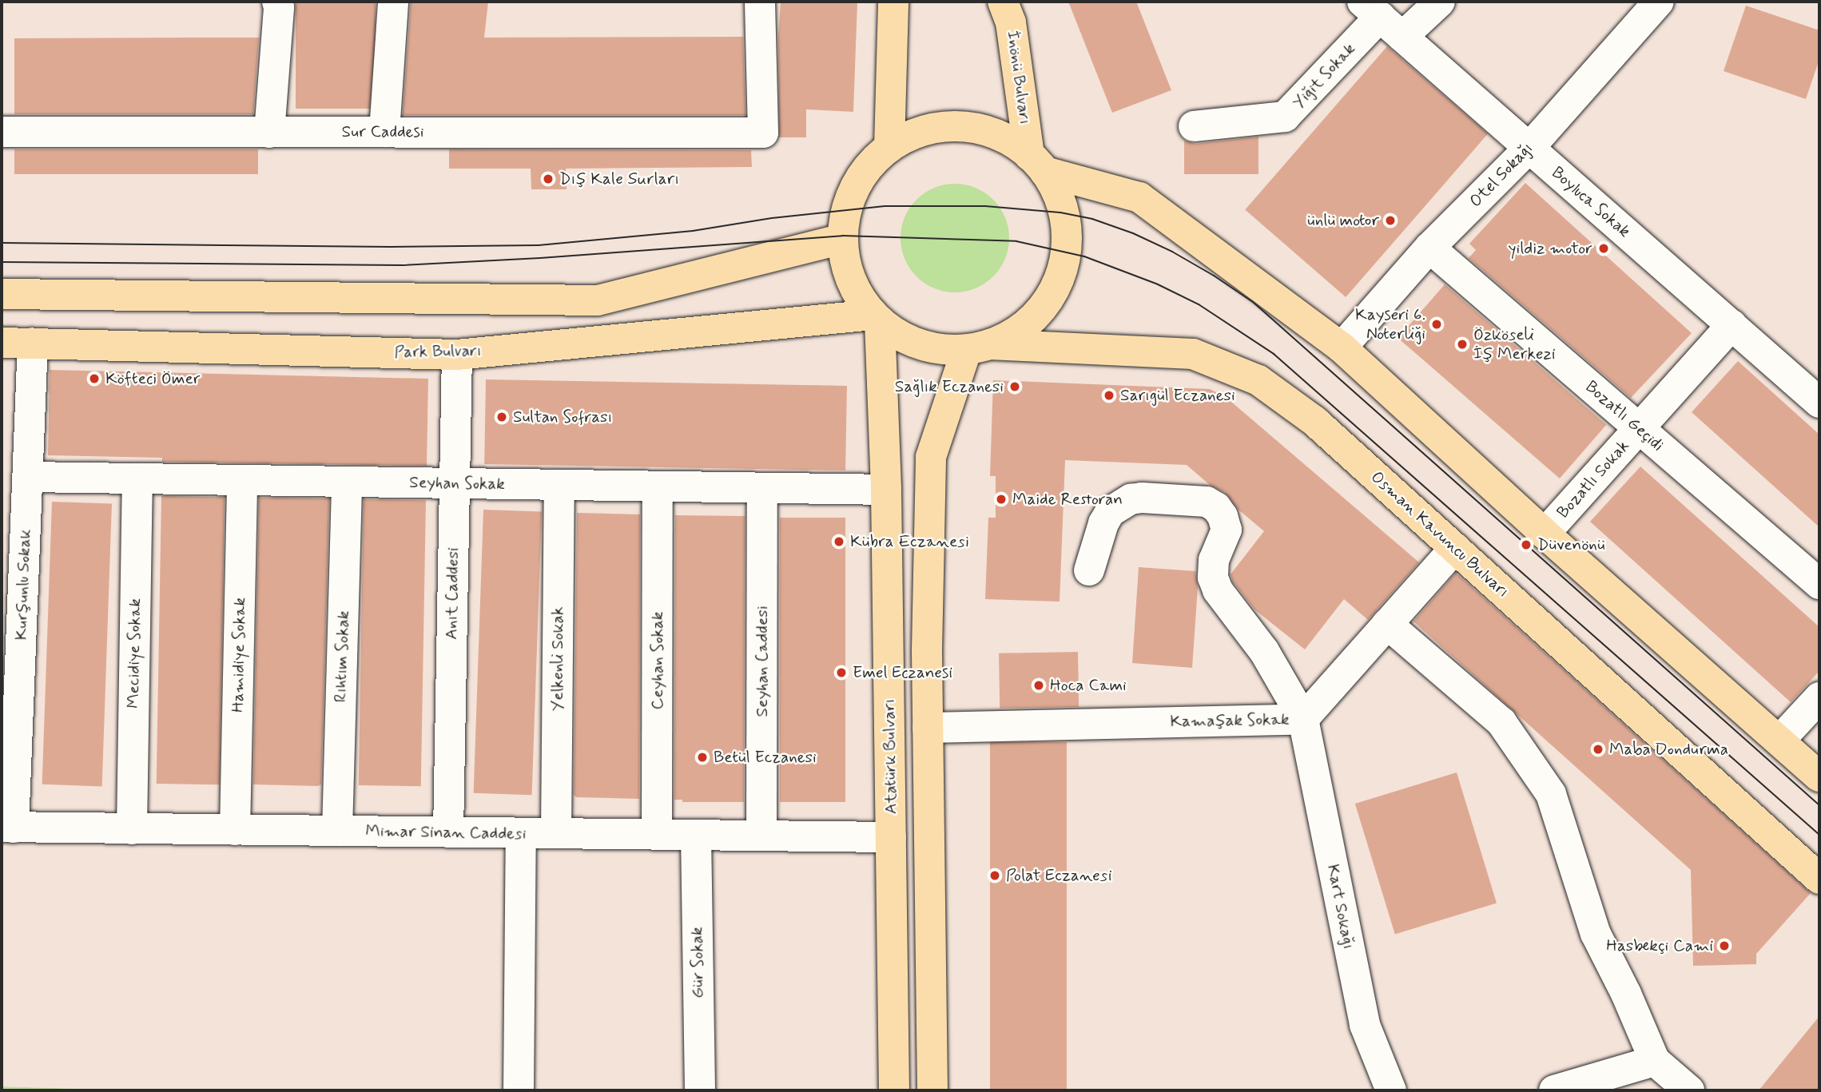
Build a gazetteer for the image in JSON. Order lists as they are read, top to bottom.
{
  "streets": {
    "main road": [
      "İnönü Bulvarı",
      "Park Bulvarı",
      "Osman Kavuncu Bulvarı",
      "Atatürk Bulvarı"
    ],
    "street": [
      "Yiğit Sokak",
      "Sur Caddesi",
      "Otel Sokağı",
      "Boyluca Sokak",
      "Bozatlı Geçidi",
      "Bozatlı Sokak",
      "Seyhan Sokak",
      "Kurşunlu Sokak",
      "Anıt Caddesi",
      "Mecidiye Sokak",
      "Hamidiye Sokak",
      "Rıhtım Sokak",
      "Yelkenli Sokak",
      "Ceyhan Sokak",
      "Seyhan Caddesi",
      "Kamaşak Sokak",
      "Mimar Sinan Caddesi",
      "Kart Sokağı",
      "Gür Sokak"
    ]
  },
  "crossings": [
    ["Yiğit Sokak", "Boyluca Sokak"],
    ["Otel Sokağı", "Boyluca Sokak"],
    ["Otel Sokağı", "Bozatlı Geçidi"],
    ["Boyluca Sokak", "Bozatlı Sokak"],
    ["Park Bulvarı", "Osman Kavuncu Bulvarı"],
    ["Park Bulvarı", "Kurşunlu Sokak"],
    ["Park Bulvarı", "Anıt Caddesi"],
    ["Park Bulvarı", "Atatürk Bulvarı"],
    ["Bozatlı Geçidi", "Bozatlı Sokak"],
    ["Seyhan Sokak", "Kurşunlu Sokak"],
    ["Seyhan Sokak", "Anıt Caddesi"],
    ["Seyhan Sokak", "Mecidiye Sokak"],
    ["Seyhan Sokak", "Hamidiye Sokak"],
    ["Seyhan Sokak", "Rıhtım Sokak"],
    ["Seyhan Sokak", "Yelkenli Sokak"],
    ["Seyhan Sokak", "Ceyhan Sokak"],
    ["Seyhan Sokak", "Seyhan Caddesi"],
    ["Seyhan Sokak", "Atatürk Bulvarı"],
    ["Osman Kavuncu Bulvarı", "Kamaşak Sokak"],
    ["Osman Kavuncu Bulvarı", "Atatürk Bulvarı"],
    ["Kurşunlu Sokak", "Mimar Sinan Caddesi"],
    ["Anıt Caddesi", "Mimar Sinan Caddesi"],
    ["Mecidiye Sokak", "Mimar Sinan Caddesi"],
    ["Hamidiye Sokak", "Mimar Sinan Caddesi"],
    ["Rıhtım Sokak", "Mimar Sinan Caddesi"],
    ["Yelkenli Sokak", "Mimar Sinan Caddesi"],
    ["Ceyhan Sokak", "Mimar Sinan Caddesi"],
    ["Seyhan Caddesi", "Mimar Sinan Caddesi"],
    ["Kamaşak Sokak", "Kart Sokağı"],
    ["Atatürk Bulvarı", "Mimar Sinan Caddesi"],
    ["Mimar Sinan Caddesi", "Gür Sokak"]
  ],
  "places": [
    "Dış Kale Surları",
    "ünlü motor",
    "yildiz motor",
    "Kayseri 6. Noterliği",
    "Özköseli İş Merkezi",
    "Köfteci Ömer",
    "Sağlık Eczanesi",
    "Sarıgül Eczanesi",
    "Sultan Sofrası",
    "Maide Restoran",
    "Kübra Eczanesi",
    "Düvenönü",
    "Emel Eczanesi",
    "Hoca Cami",
    "Maba Dondurma",
    "Betül Eczanesi",
    "Polat Eczanesi",
    "Hasbekçi Cami"
  ]
}
